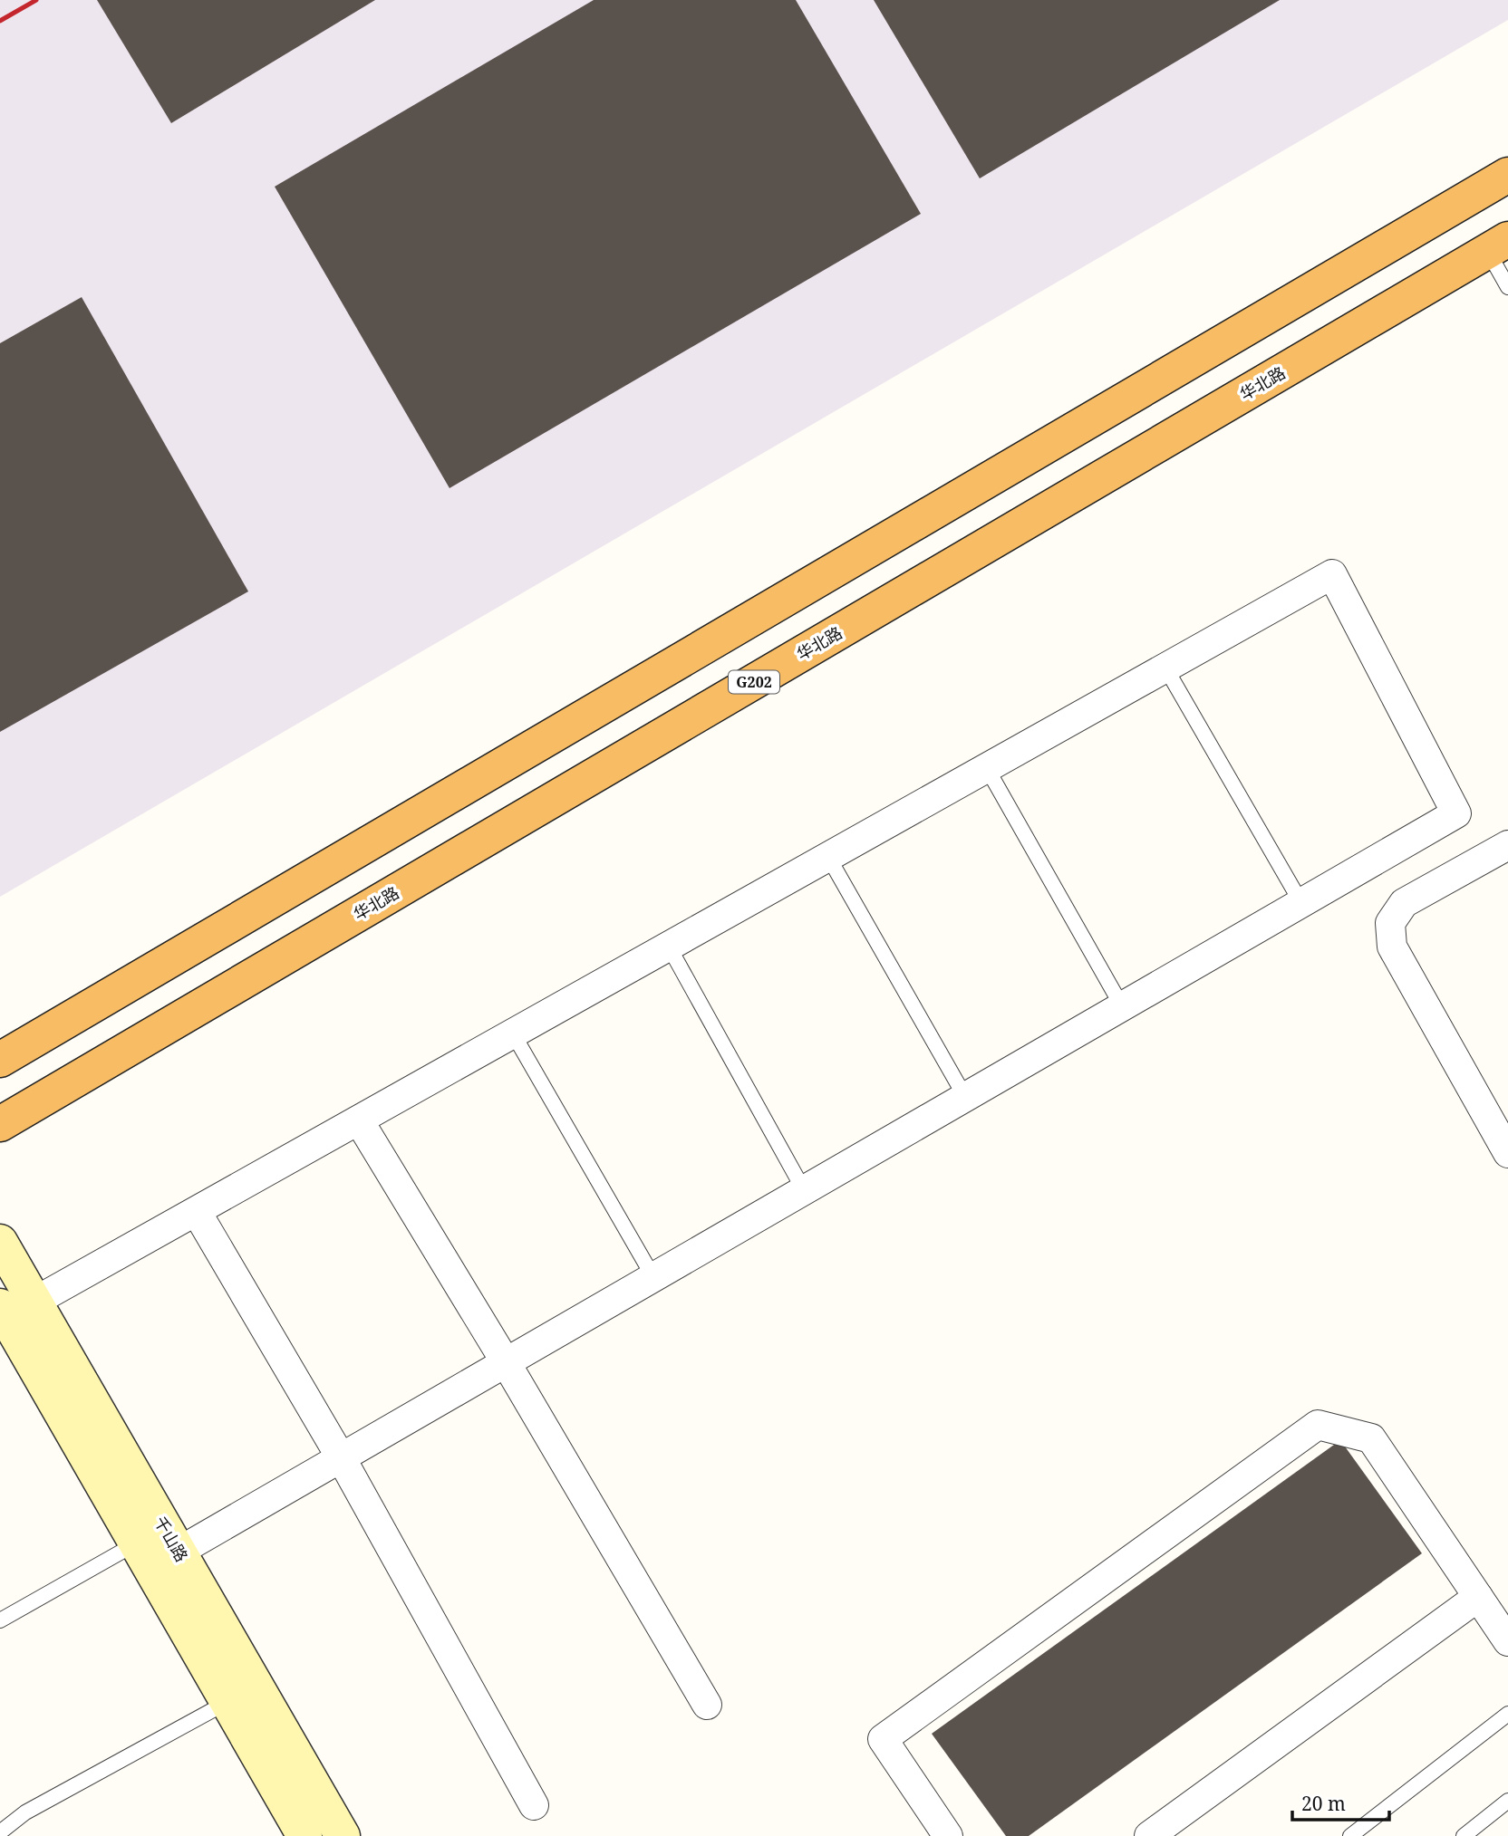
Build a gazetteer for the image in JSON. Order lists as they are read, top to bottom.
{
  "streets": {
    "highway": ["华北路", "G202"],
    "main road": ["千山路"]
  },
  "scale_bar": "20 m"
}
